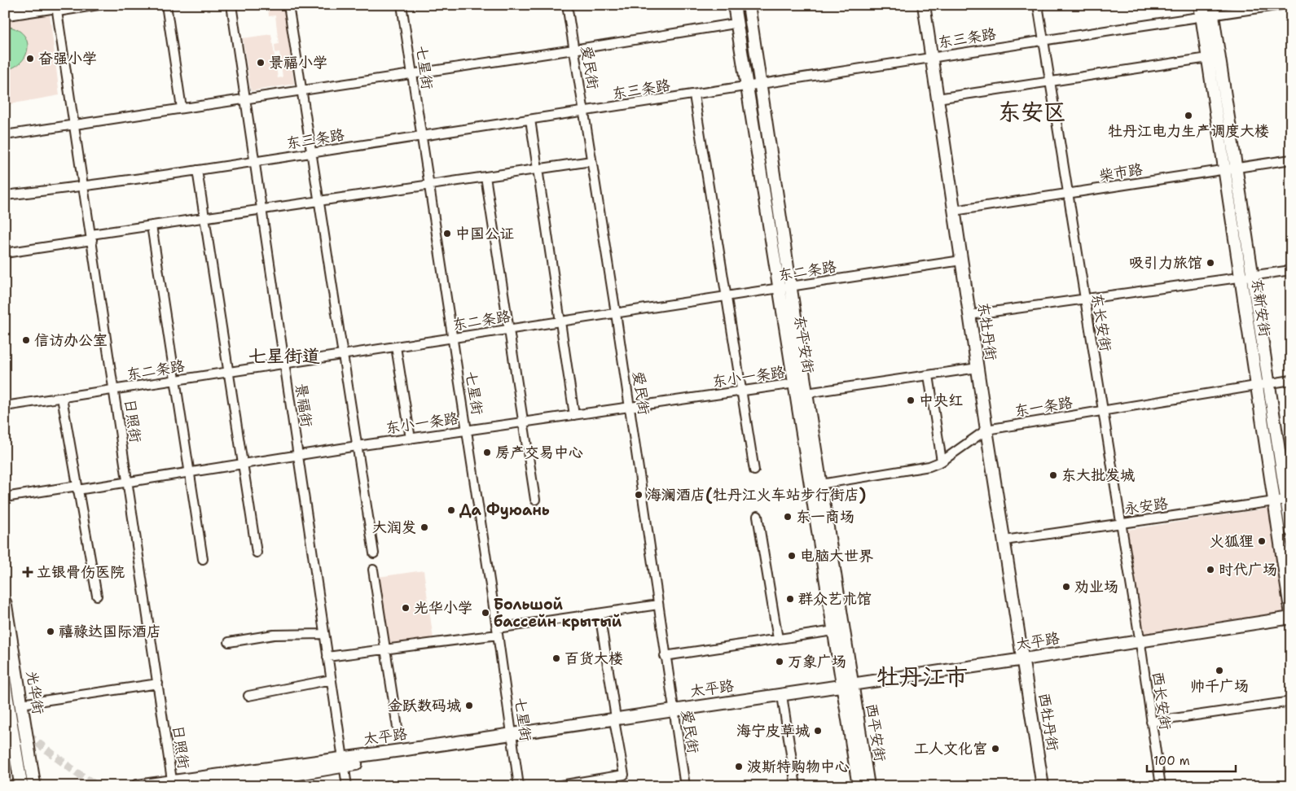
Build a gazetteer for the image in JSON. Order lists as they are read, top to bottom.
{
  "streets": {
    "highway": ["光华街"],
    "main road": [
      "东新安街",
      "东牡丹街",
      "东平安街",
      "太平路",
      "西牡丹街",
      "西平安街"
    ],
    "street": [
      "东三条路",
      "七星街",
      "爱民街",
      "柴市路",
      "东二条路",
      "东长安街",
      "东小一条路",
      "景福街",
      "东一条路",
      "日照街",
      "永安路",
      "西长安街"
    ]
  },
  "crossings": [
    ["东三条路", "七星街"],
    ["东三条路", "爱民街"],
    ["东三条路", "东新安街"],
    ["东三条路", "东长安街"],
    ["东三条路", "东牡丹街"],
    ["东三条路", "东平安街"],
    ["东三条路", "景福街"],
    ["东三条路", "日照街"],
    ["七星街", "东二条路"],
    ["七星街", "东小一条路"],
    ["七星街", "太平路"],
    ["爱民街", "东二条路"],
    ["爱民街", "东小一条路"],
    ["爱民街", "太平路"],
    ["柴市路", "东新安街"],
    ["柴市路", "东长安街"],
    ["柴市路", "东牡丹街"],
    ["东二条路", "东牡丹街"],
    ["东二条路", "东平安街"],
    ["东二条路", "景福街"],
    ["东二条路", "日照街"],
    ["东新安街", "东一条路"],
    ["东新安街", "永安路"],
    ["东长安街", "东一条路"],
    ["东长安街", "永安路"],
    ["东长安街", "太平路"],
    ["东长安街", "西长安街"],
    ["东牡丹街", "东一条路"],
    ["东牡丹街", "永安路"],
    ["东牡丹街", "太平路"],
    ["东牡丹街", "西牡丹街"],
    ["东平安街", "东小一条路"],
    ["东平安街", "东一条路"],
    ["东平安街", "太平路"],
    ["东平安街", "西平安街"],
    ["东小一条路", "景福街"],
    ["东小一条路", "日照街"],
    ["景福街", "太平路"],
    ["日照街", "太平路"],
    ["太平路", "西长安街"],
    ["太平路", "西牡丹街"],
    ["太平路", "西平安街"]
  ],
  "districts": ["东安区", "七星街道", "牡丹江市"],
  "places": {
    "other": [
      "奋强小学",
      "景福小学",
      "牡丹江电力生产调度大楼",
      "中国公证",
      "吸引力旅馆",
      "信访办公室",
      "中央红",
      "房产交易中心",
      "东大批发城",
      "海澜酒店(牡丹江火车站步行街店)",
      "Да Фуюань",
      "东一商场",
      "大润发",
      "火狐狸",
      "电脑大世界",
      "时代广场",
      "劝业场",
      "群众艺术馆",
      "光华小学",
      "Большой бассейн крытый",
      "禧禄达国际酒店",
      "百货大楼",
      "万象广场",
      "帅千广场",
      "金跃数码城",
      "海宁皮草城",
      "工人文化宫",
      "波斯特购物中心"
    ],
    "health": ["立银骨伤医院"]
  },
  "scale_bar": "100 m"
}
